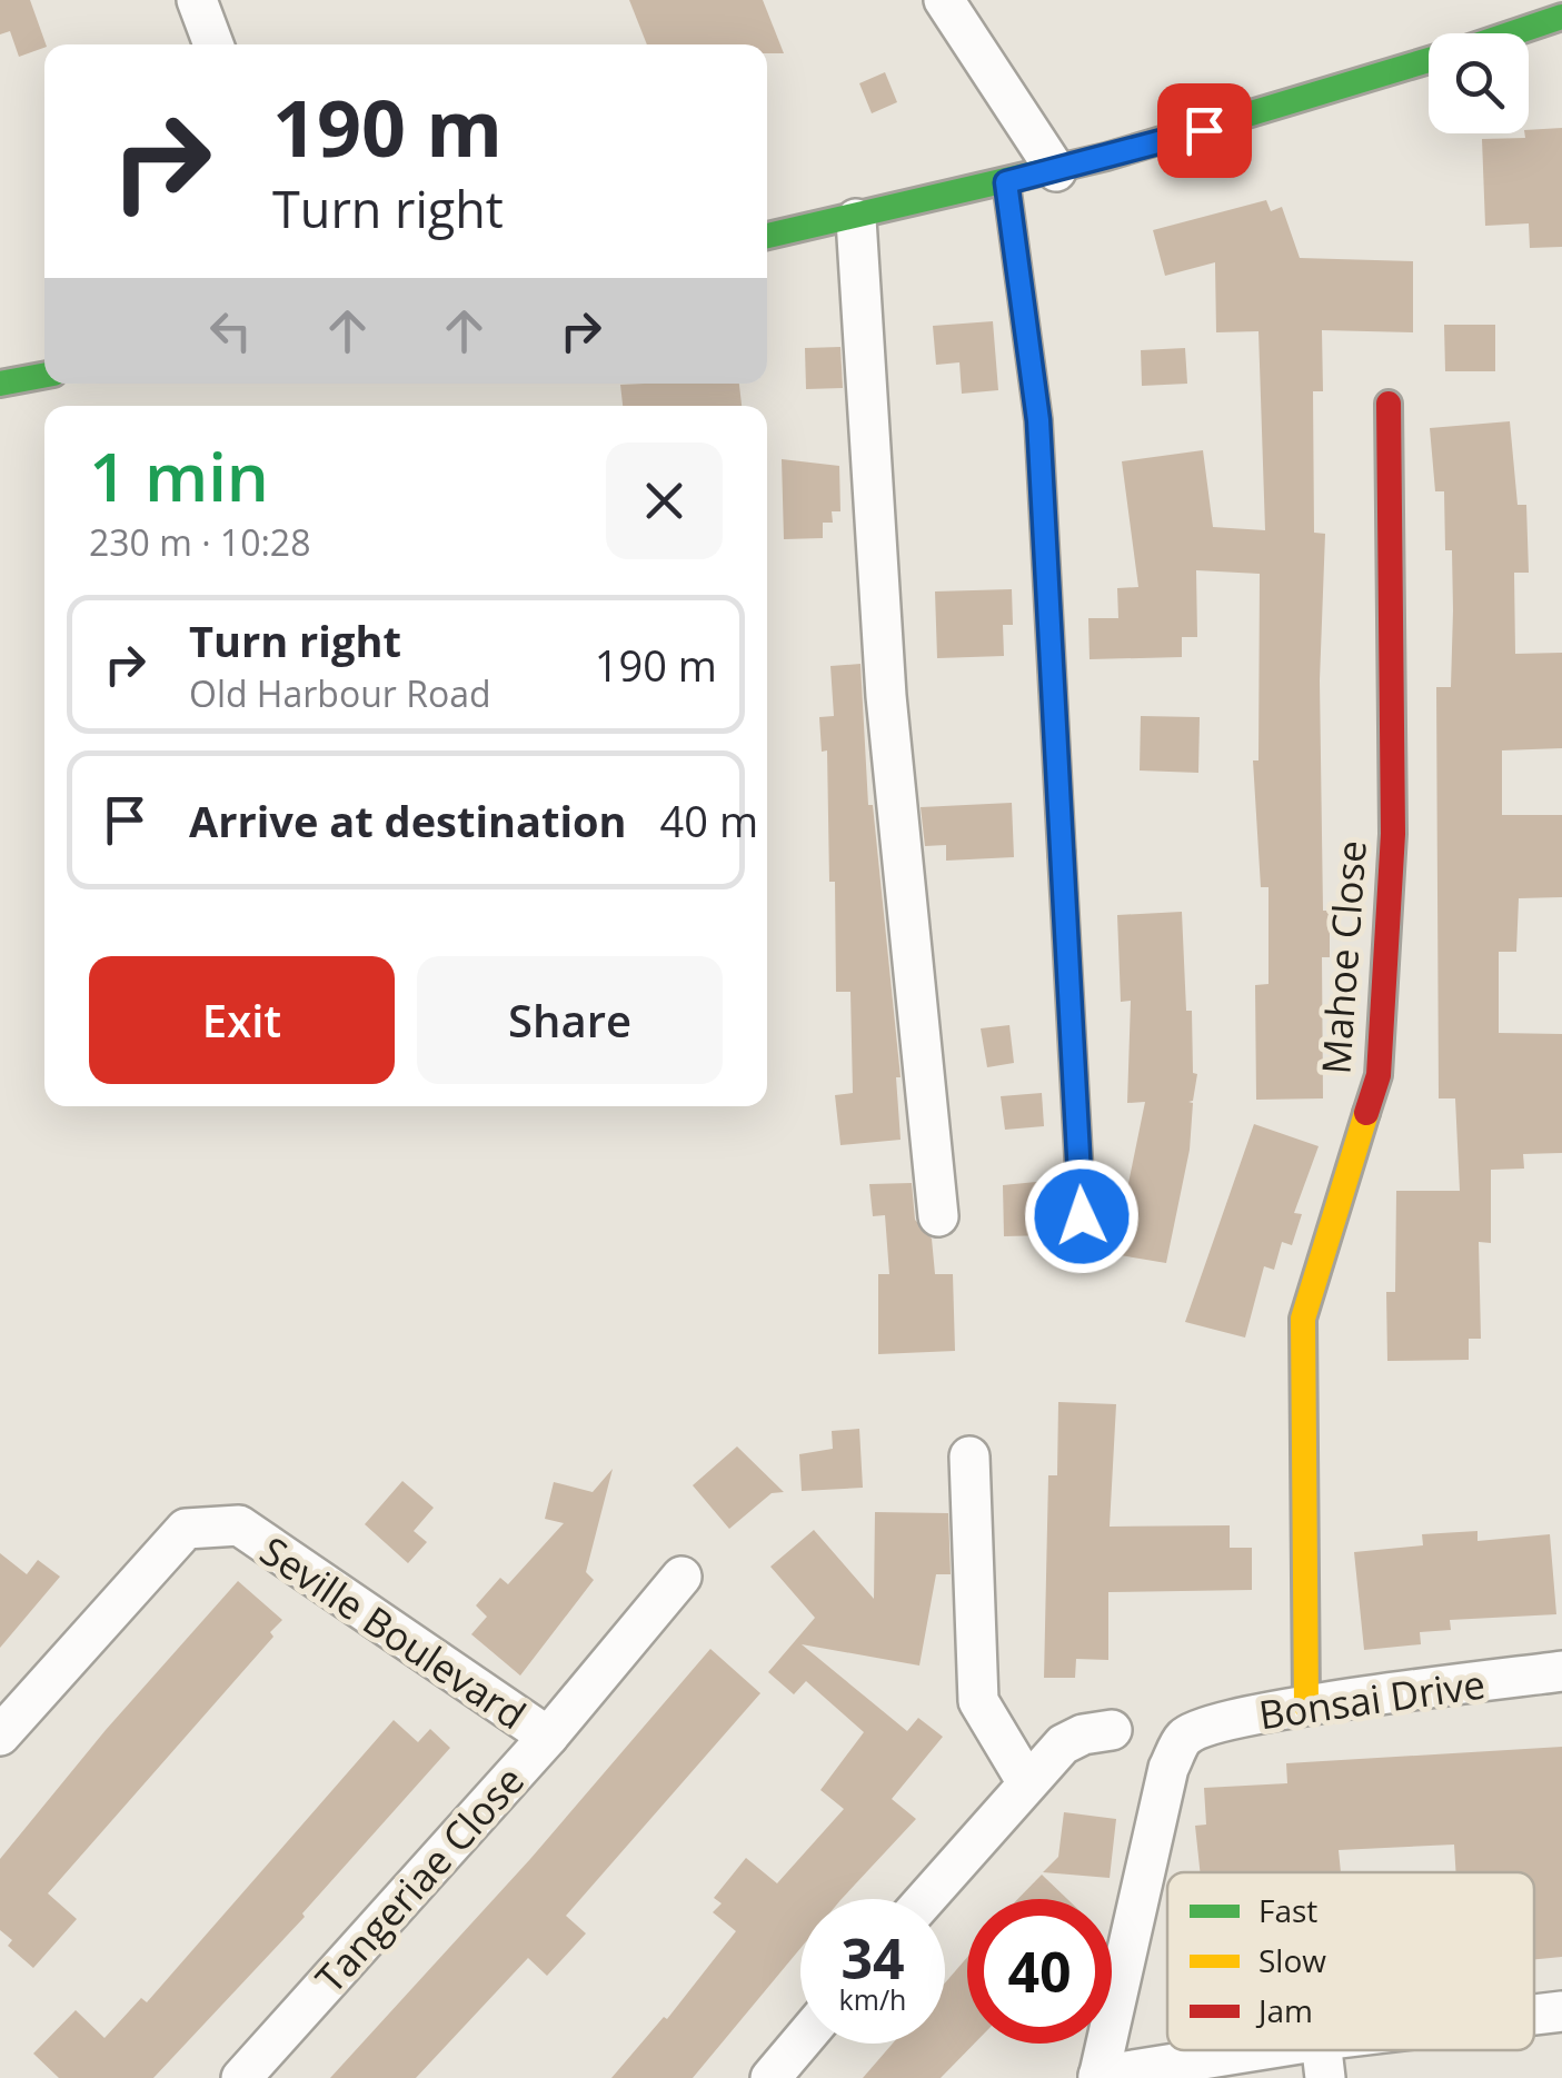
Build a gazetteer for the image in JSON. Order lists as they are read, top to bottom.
{
  "streets": {
    "street": [
      "Mahoe Close",
      "Seville Boulevard",
      "Bonsai Drive",
      "Tangeriae Close"
    ]
  },
  "crossings": [
    ["Mahoe Close", "Bonsai Drive"],
    ["Seville Boulevard", "Tangeriae Close"]
  ],
  "legend": ["Fast", "Slow", "Jam"],
  "page": {
    "turn": ["190 m", "Turn right"],
    "heading": ["1 min", "230 m · 10:28"],
    "list": [
      {
        "name": "Turn right",
        "note": "Old Harbour Road",
        "value": "190 m"
      },
      {
        "name": "Arrive at destination",
        "value": "40 m"
      }
    ],
    "buttons": ["Exit", "Share"],
    "speed": "34 km/h",
    "limit": "40"
  }
}
